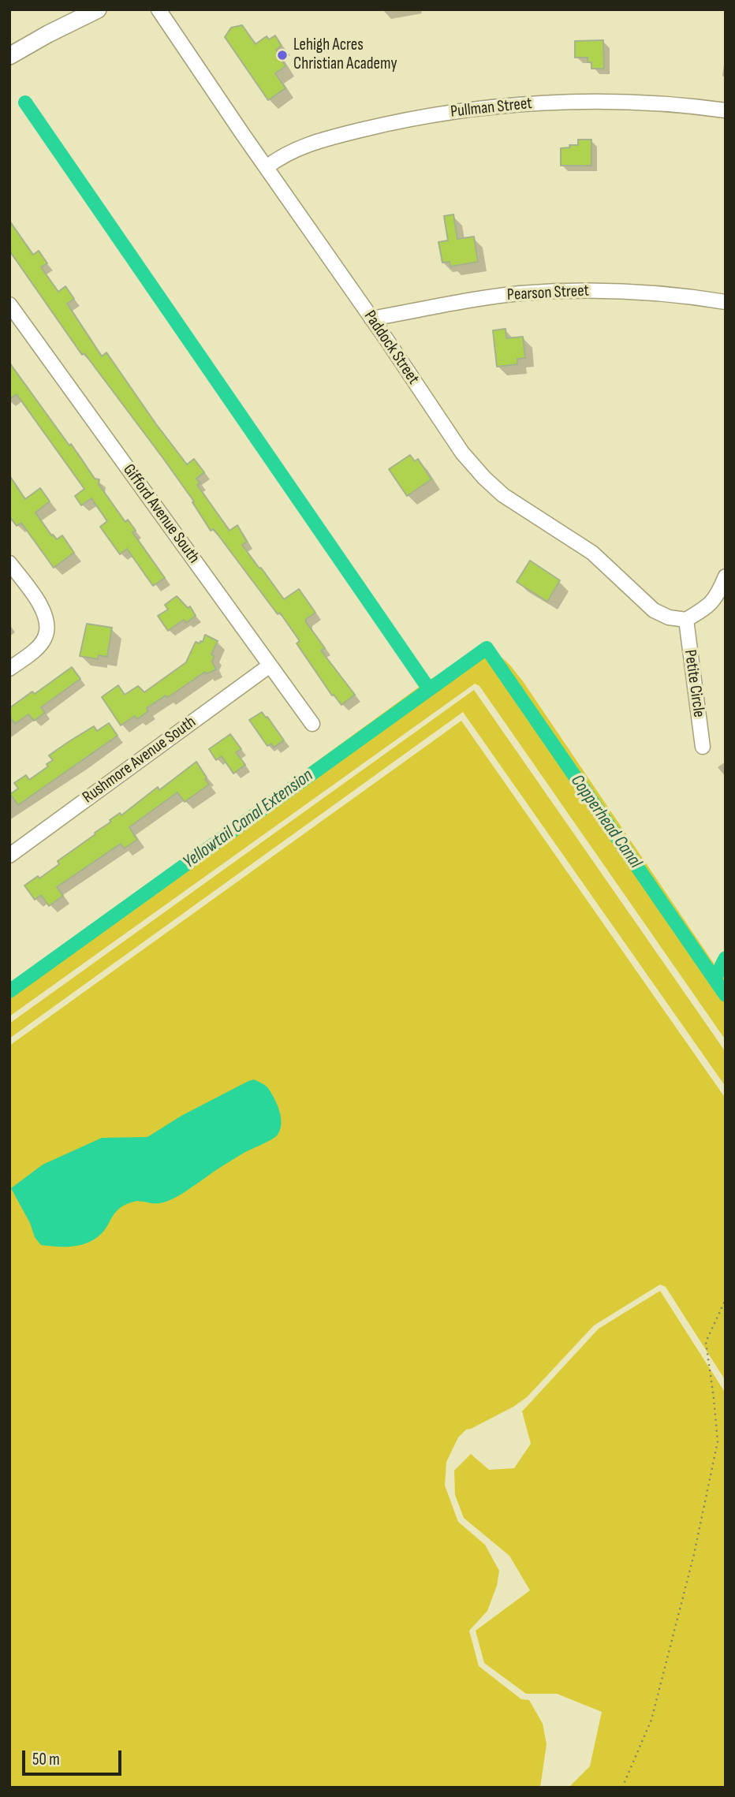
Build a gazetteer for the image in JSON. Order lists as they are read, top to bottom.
{
  "streets": {
    "street": [
      "Pullman Street",
      "Pearson Street",
      "Paddock Street",
      "Gifford Avenue South",
      "Petite Circle",
      "Rushmore Avenue South"
    ]
  },
  "crossings": [
    ["Pullman Street", "Paddock Street"],
    ["Pearson Street", "Paddock Street"],
    ["Paddock Street", "Petite Circle"],
    ["Gifford Avenue South", "Rushmore Avenue South"]
  ],
  "water": ["Yellowtail Canal Extension", "Copperhead Canal"],
  "places": ["Lehigh Acres Christian Academy"],
  "scale_bar": "50 m"
}
